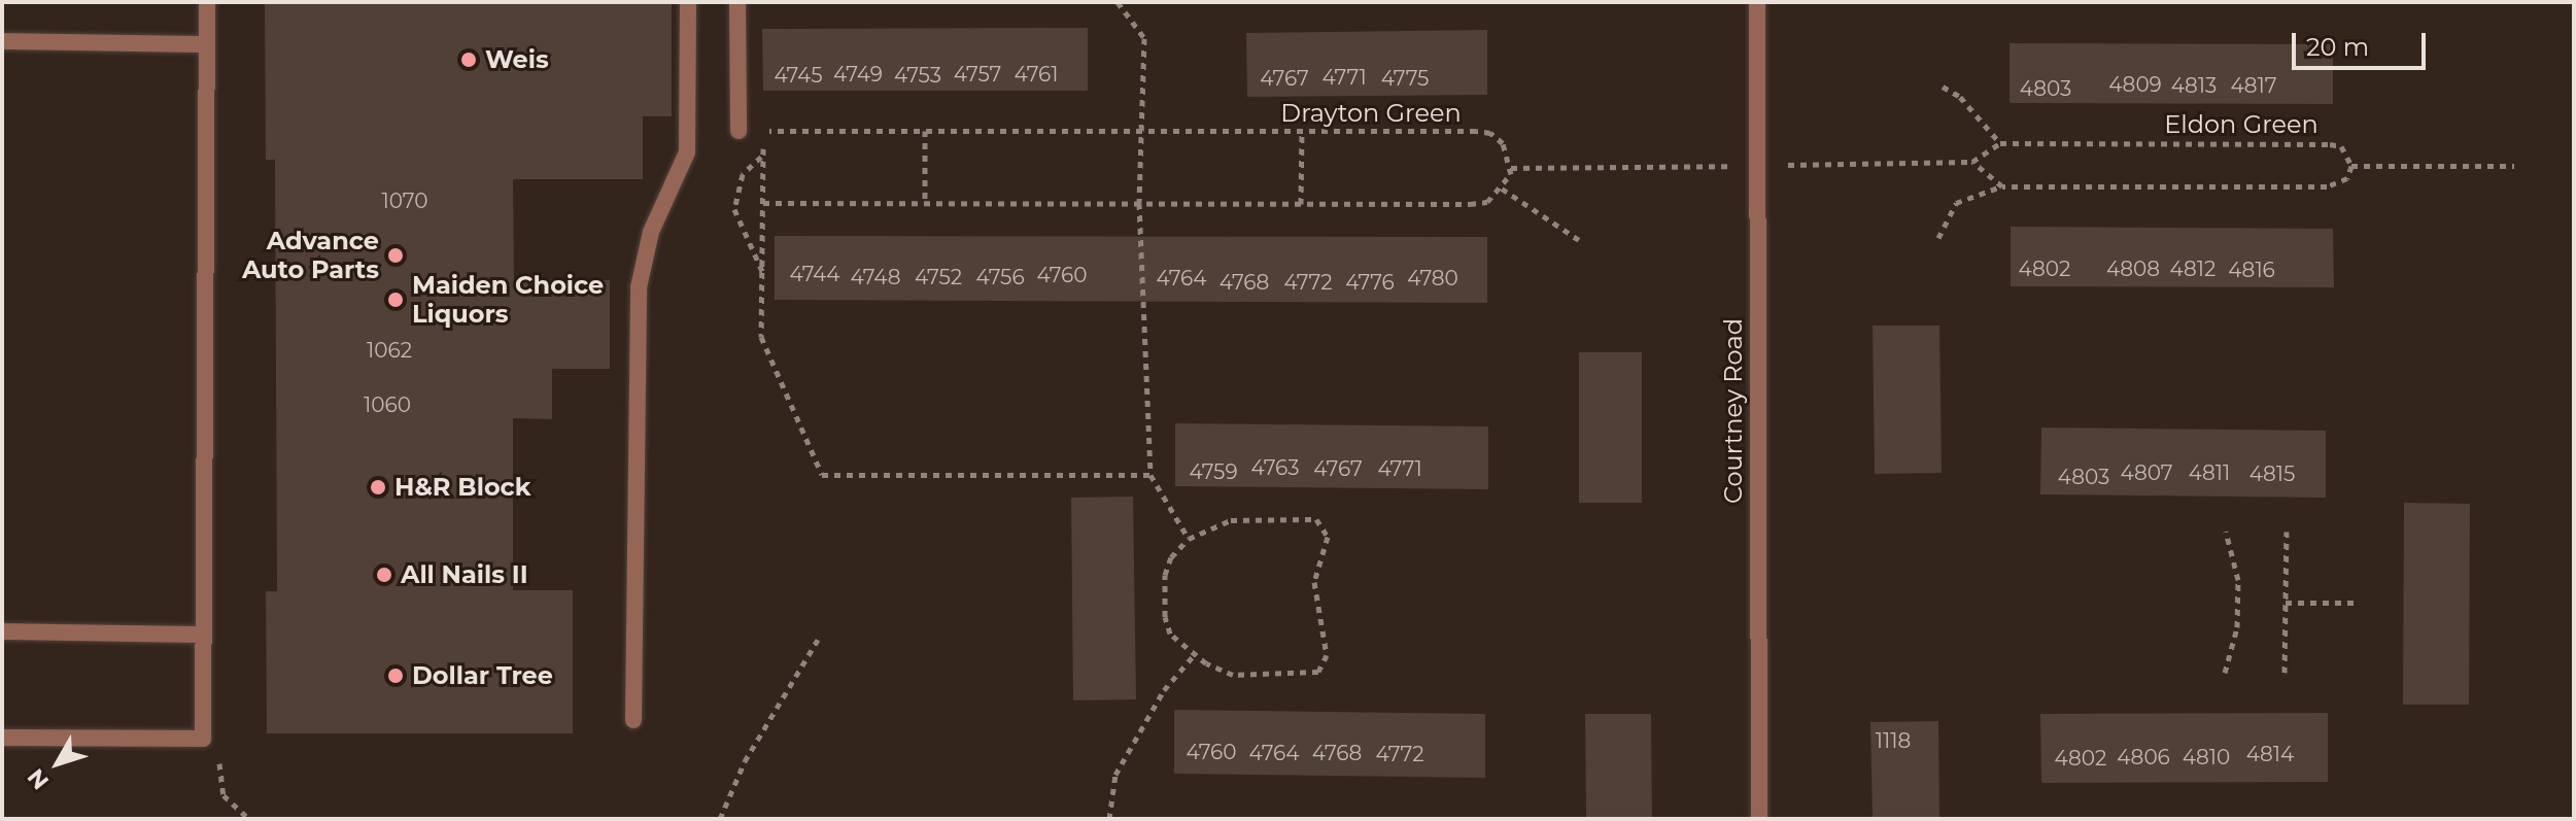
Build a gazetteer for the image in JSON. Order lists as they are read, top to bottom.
{
  "streets": {
    "street": ["Courtney Road"],
    "path": ["Drayton Green", "Eldon Green"]
  },
  "places": [
    "Weis",
    "Advance Auto Parts",
    "Maiden Choice Liquors",
    "H&R Block",
    "All Nails II",
    "Dollar Tree"
  ],
  "house_numbers": [
    "4749",
    "4757",
    "4761",
    "4745",
    "4753",
    "4771",
    "4767",
    "4775",
    "4809",
    "4813",
    "4817",
    "4803",
    "1070",
    "4802",
    "4808",
    "4812",
    "4816",
    "4744",
    "4760",
    "4748",
    "4752",
    "4756",
    "4764",
    "4780",
    "4768",
    "4772",
    "4776",
    "1062",
    "1060",
    "4763",
    "4767",
    "4771",
    "4759",
    "4807",
    "4811",
    "4815",
    "4803",
    "1118",
    "4760",
    "4764",
    "4768",
    "4772",
    "4814",
    "4806",
    "4810",
    "4802"
  ],
  "scale_bar": "20 m",
  "north": "bottom left"
}
